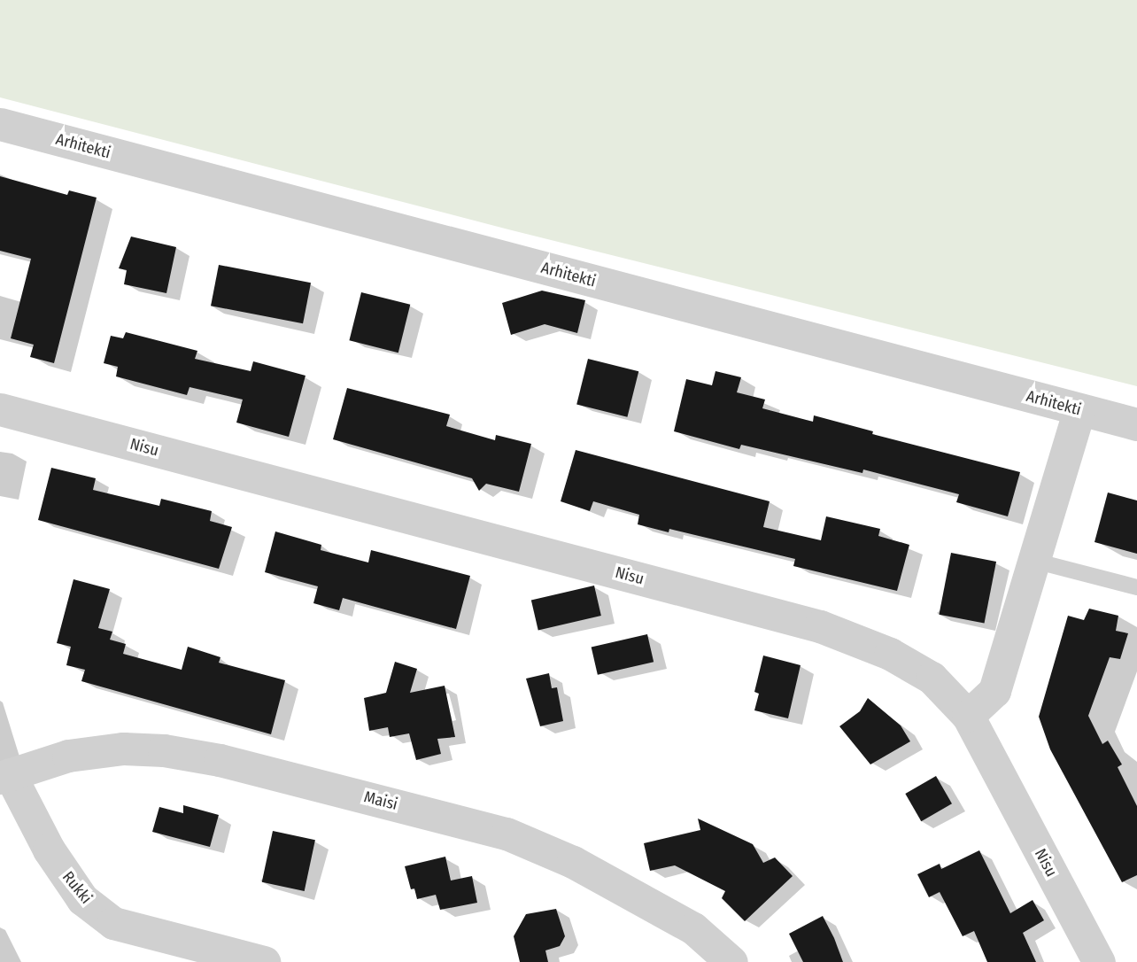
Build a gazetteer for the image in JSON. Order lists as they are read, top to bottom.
{
  "streets": {
    "street": [
      "Arhitekti",
      "Nisu",
      "Maisi",
      "Rukki"
    ]
  },
  "crossings": [
    ["Maisi", "Rukki"]
  ]
}
